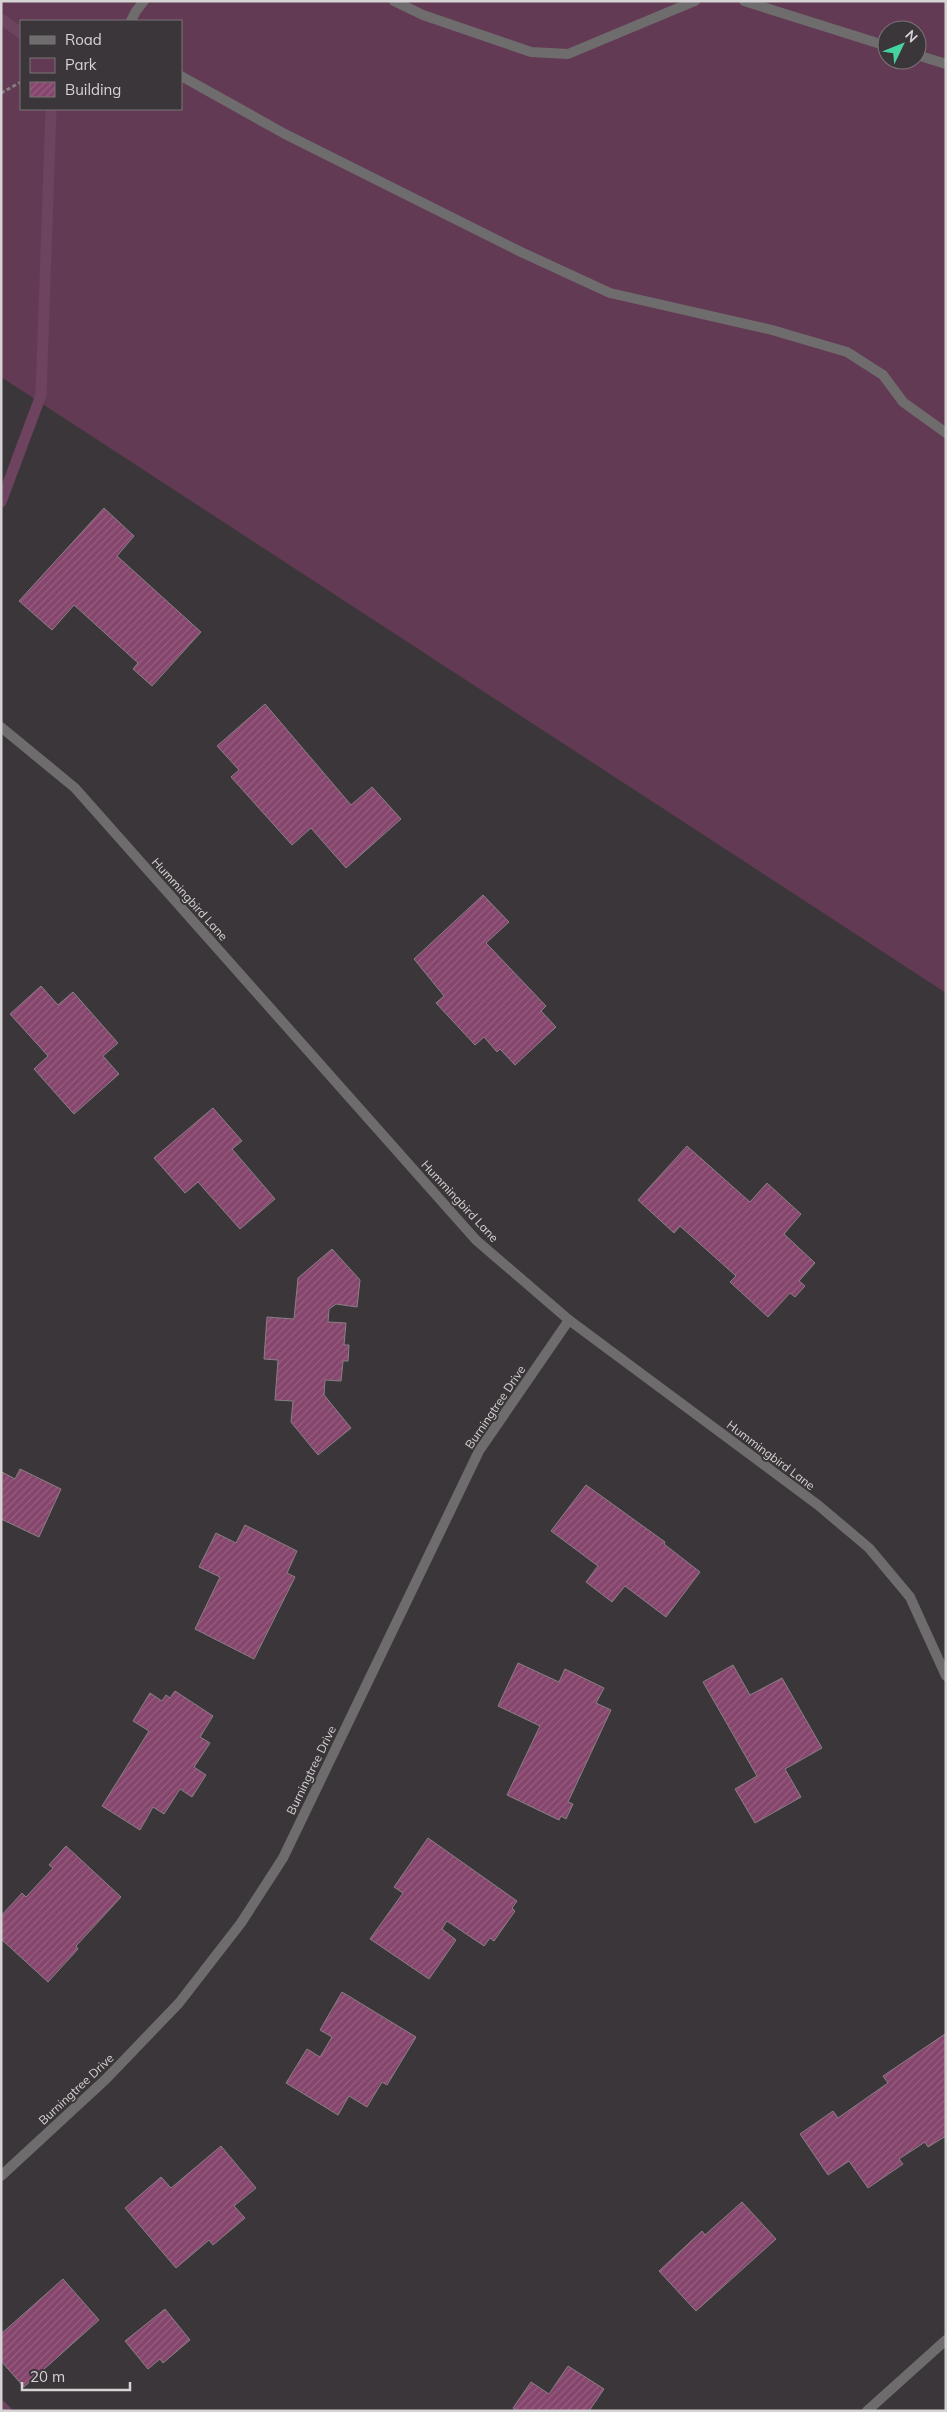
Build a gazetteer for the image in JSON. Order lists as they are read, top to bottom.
{
  "streets": {
    "street": ["Hummingbird Lane", "Burningtree Drive"]
  },
  "crossings": [
    ["Hummingbird Lane", "Burningtree Drive"]
  ],
  "legend": ["Road", "Park", "Building"],
  "scale_bar": "20 m",
  "north": "top right"
}
